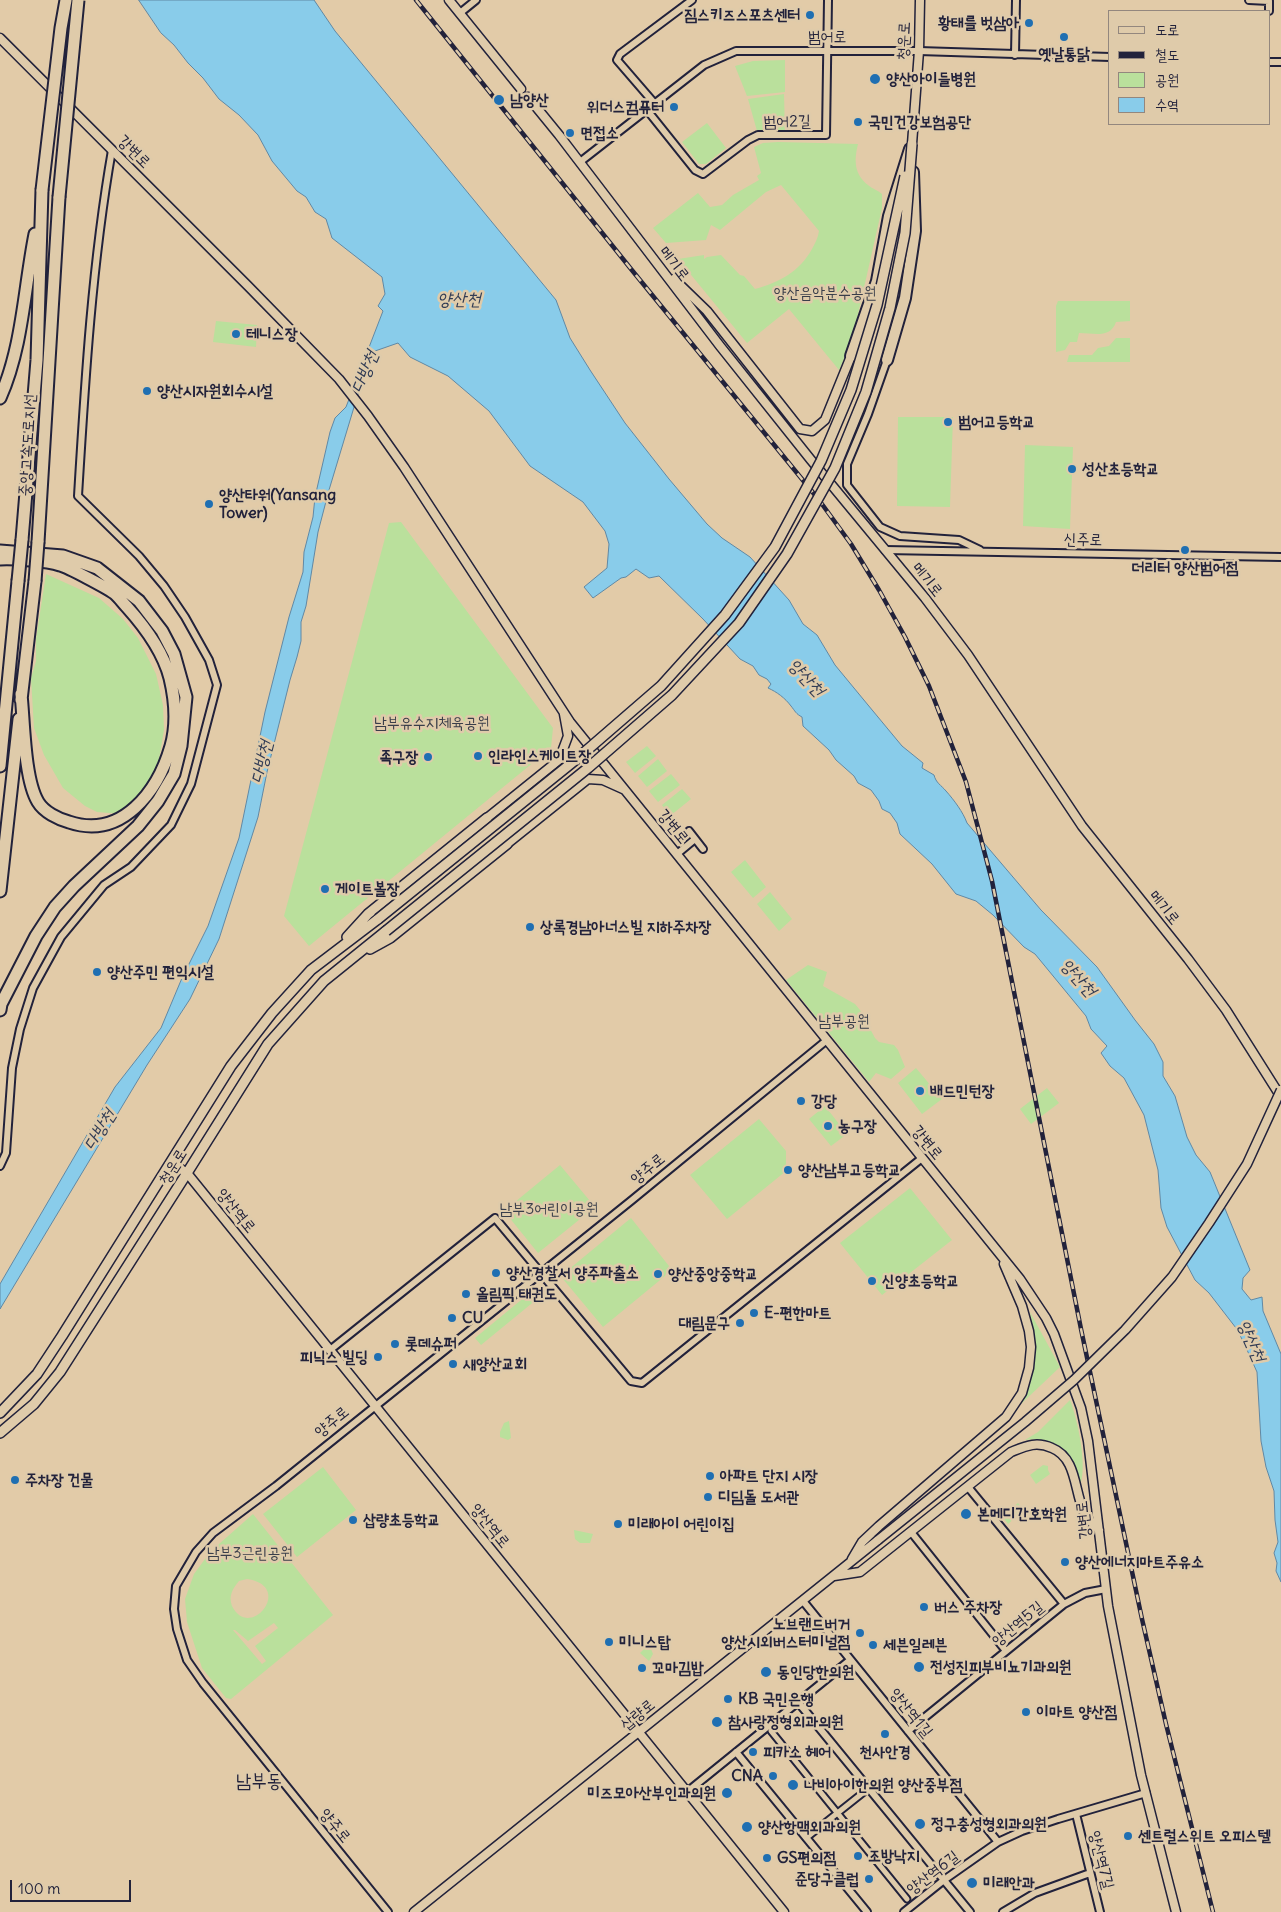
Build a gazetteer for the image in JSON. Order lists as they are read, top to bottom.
{
  "streets": {
    "highway": ["중앙고속도로지선"],
    "main road": ["청운로"],
    "street": [
      "범어로",
      "범어2길",
      "강변로",
      "메기로",
      "신주로",
      "양주로",
      "양산역로",
      "양산역5길",
      "양산역1길",
      "삽량로",
      "양산역7길",
      "양산역6길"
    ]
  },
  "crossings": [
    ["범어로", "청운로"],
    ["범어로", "범어2길"],
    ["범어로", "메기로"],
    ["청운로", "양산역로"],
    ["강변로", "양주로"],
    ["강변로", "양산역5길"],
    ["강변로", "양산역6길"],
    ["메기로", "신주로"],
    ["양주로", "양산역로"],
    ["양산역로", "삽량로"],
    ["양산역5길", "양산역1길"],
    ["양산역1길", "삽량로"],
    ["양산역1길", "양산역6길"],
    ["양산역7길", "양산역6길"]
  ],
  "districts": ["남부동"],
  "water": ["양산천", "다방천"],
  "parks": [
    "양산음악분수공원",
    "남부유수지체육공원",
    "남부공원",
    "남부3어린이공원",
    "남부3근린공원"
  ],
  "places": [
    "짐스키즈스포츠센터",
    "황태를 벗삼아",
    "옛날통닭",
    "양산아이들병원",
    "남양산",
    "위더스컴퓨터",
    "국민건강보험공단",
    "면접소",
    "테니스장",
    "양산시자원회수시설",
    "범어고등학교",
    "성산초등학교",
    "양산타워(Yansang Tower)",
    "더리터 양산범어점",
    "인라인스케이트장",
    "족구장",
    "게이트볼장",
    "상록경남아너스빌 지하주차장",
    "양산주민 편익시설",
    "배드민턴장",
    "강당",
    "농구장",
    "양산남부고등학교",
    "양산경찰서 양주파출소",
    "양산중앙중학교",
    "신양초등학교",
    "올림픽 태권도",
    "E-편한마트",
    "CU",
    "대림문구",
    "롯데슈퍼",
    "피닉스 빌딩",
    "새양산교회",
    "아파트 단지 시장",
    "주차장 건물",
    "디딤돌 도서관",
    "본메디간호학원",
    "삽량초등학교",
    "미래아이 어린이집",
    "양산에너지마트주유소",
    "버스 주차장",
    "노브랜드버거 양산시외버스터미널점",
    "미니스탑",
    "세븐일레븐",
    "전성진피부비뇨기과의원",
    "꼬마김밥",
    "동인당한의원",
    "KB 국민은행",
    "이마트 양산점",
    "참사랑정형외과의원",
    "천사안경",
    "피카소 헤어",
    "CNA",
    "나비아이한의원 양산중부점",
    "미즈모아산부인과의원",
    "정구충성형외과의원",
    "양산항맥외과의원",
    "센트럴스위트 오피스텔",
    "조방낙지",
    "GS편의점",
    "준당구클럽",
    "미래안과"
  ],
  "legend": [
    "도로",
    "철도",
    "공원",
    "수역"
  ],
  "scale_bar": "100 m"
}
